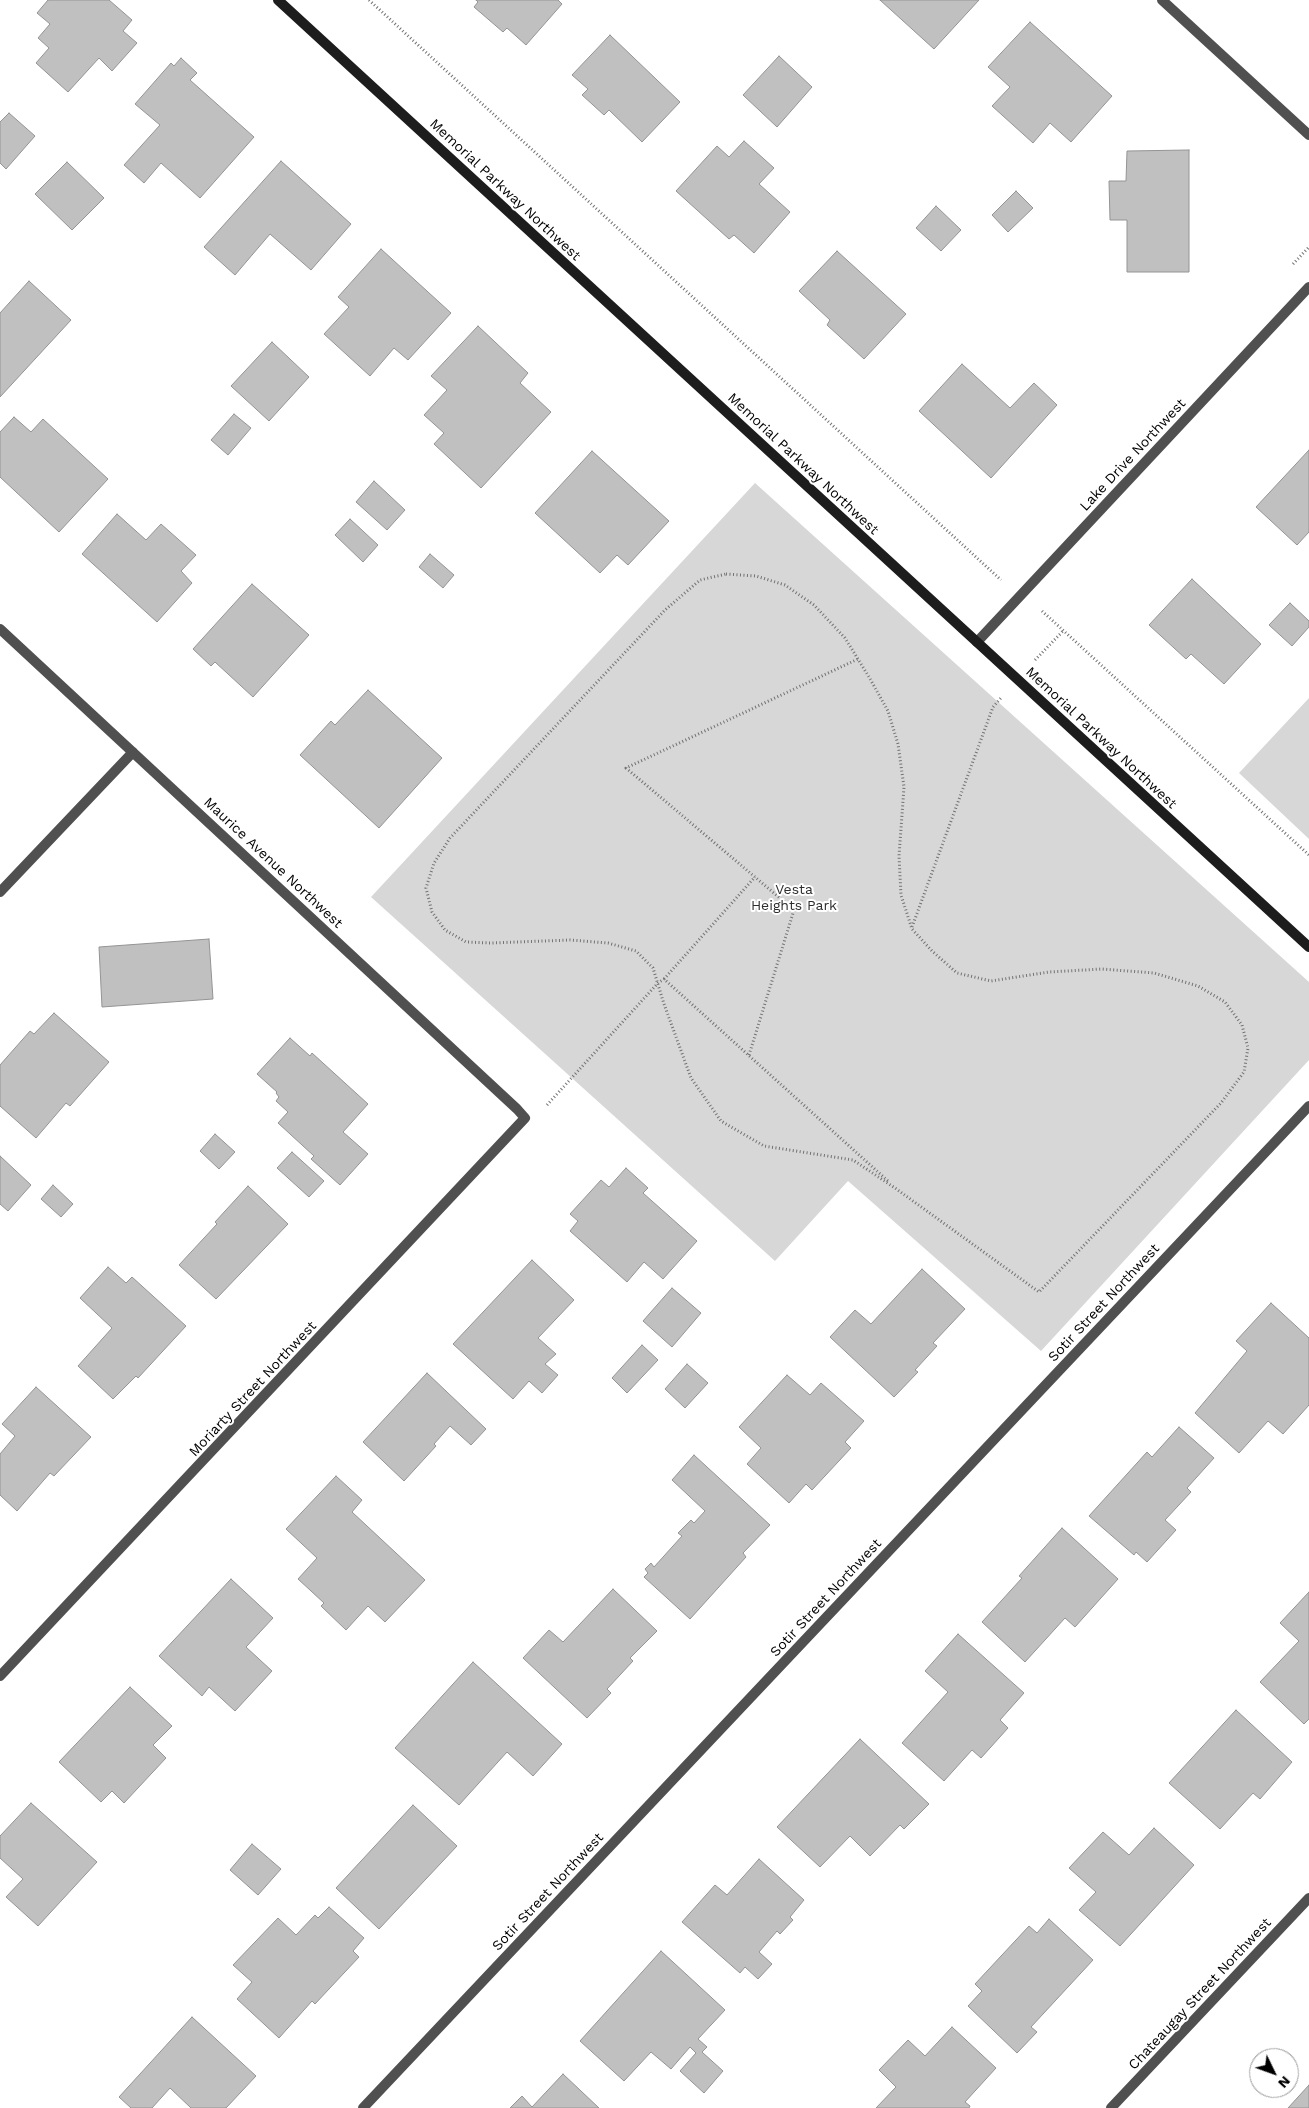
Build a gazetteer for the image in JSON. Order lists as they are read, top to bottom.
{
  "streets": {
    "street": [
      "Memorial Parkway Northwest",
      "Lake Drive Northwest",
      "Maurice Avenue Northwest",
      "Sotir Street Northwest",
      "Moriarty Street Northwest",
      "Chateaugay Street Northwest"
    ]
  },
  "crossings": [
    ["Memorial Parkway Northwest", "Lake Drive Northwest"],
    ["Maurice Avenue Northwest", "Moriarty Street Northwest"]
  ],
  "parks": ["Vesta Heights Park"],
  "north": "bottom right"
}
